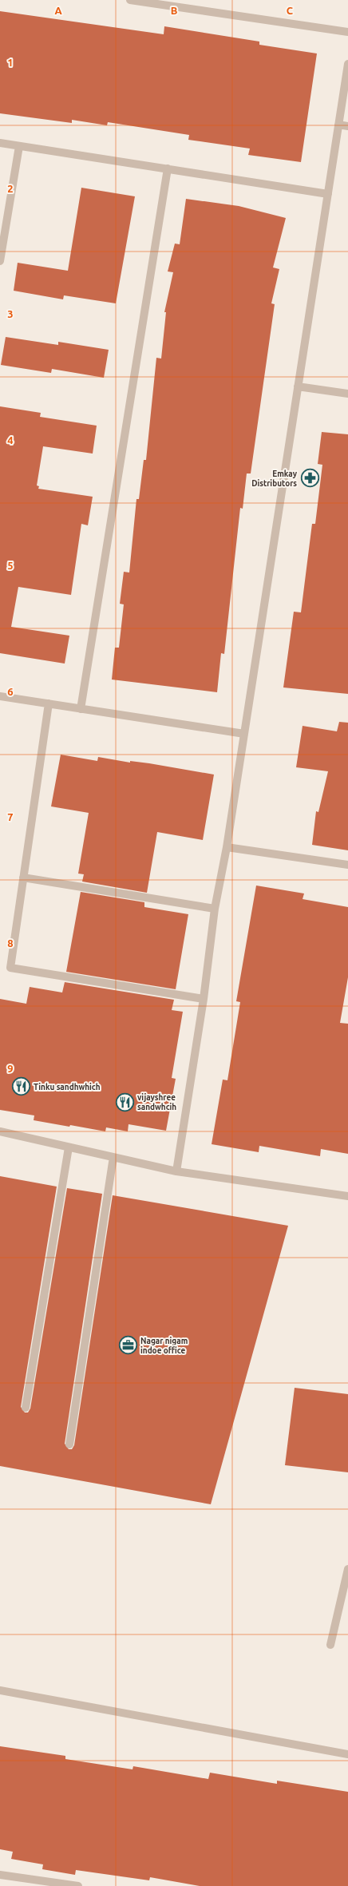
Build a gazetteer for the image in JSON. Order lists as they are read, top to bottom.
{
  "places": {
    "pharmacy": ["Emkay Distributors"],
    "restaurant": ["Tinku sandhwhich", "vijayshree sandwhcih"],
    "office": ["Nagar nigam indoe office"]
  },
  "grid": {
    "columns": ["A", "B", "C"],
    "rows": [
      "1",
      "2",
      "3",
      "4",
      "5",
      "6",
      "7",
      "8",
      "9"
    ]
  }
}
